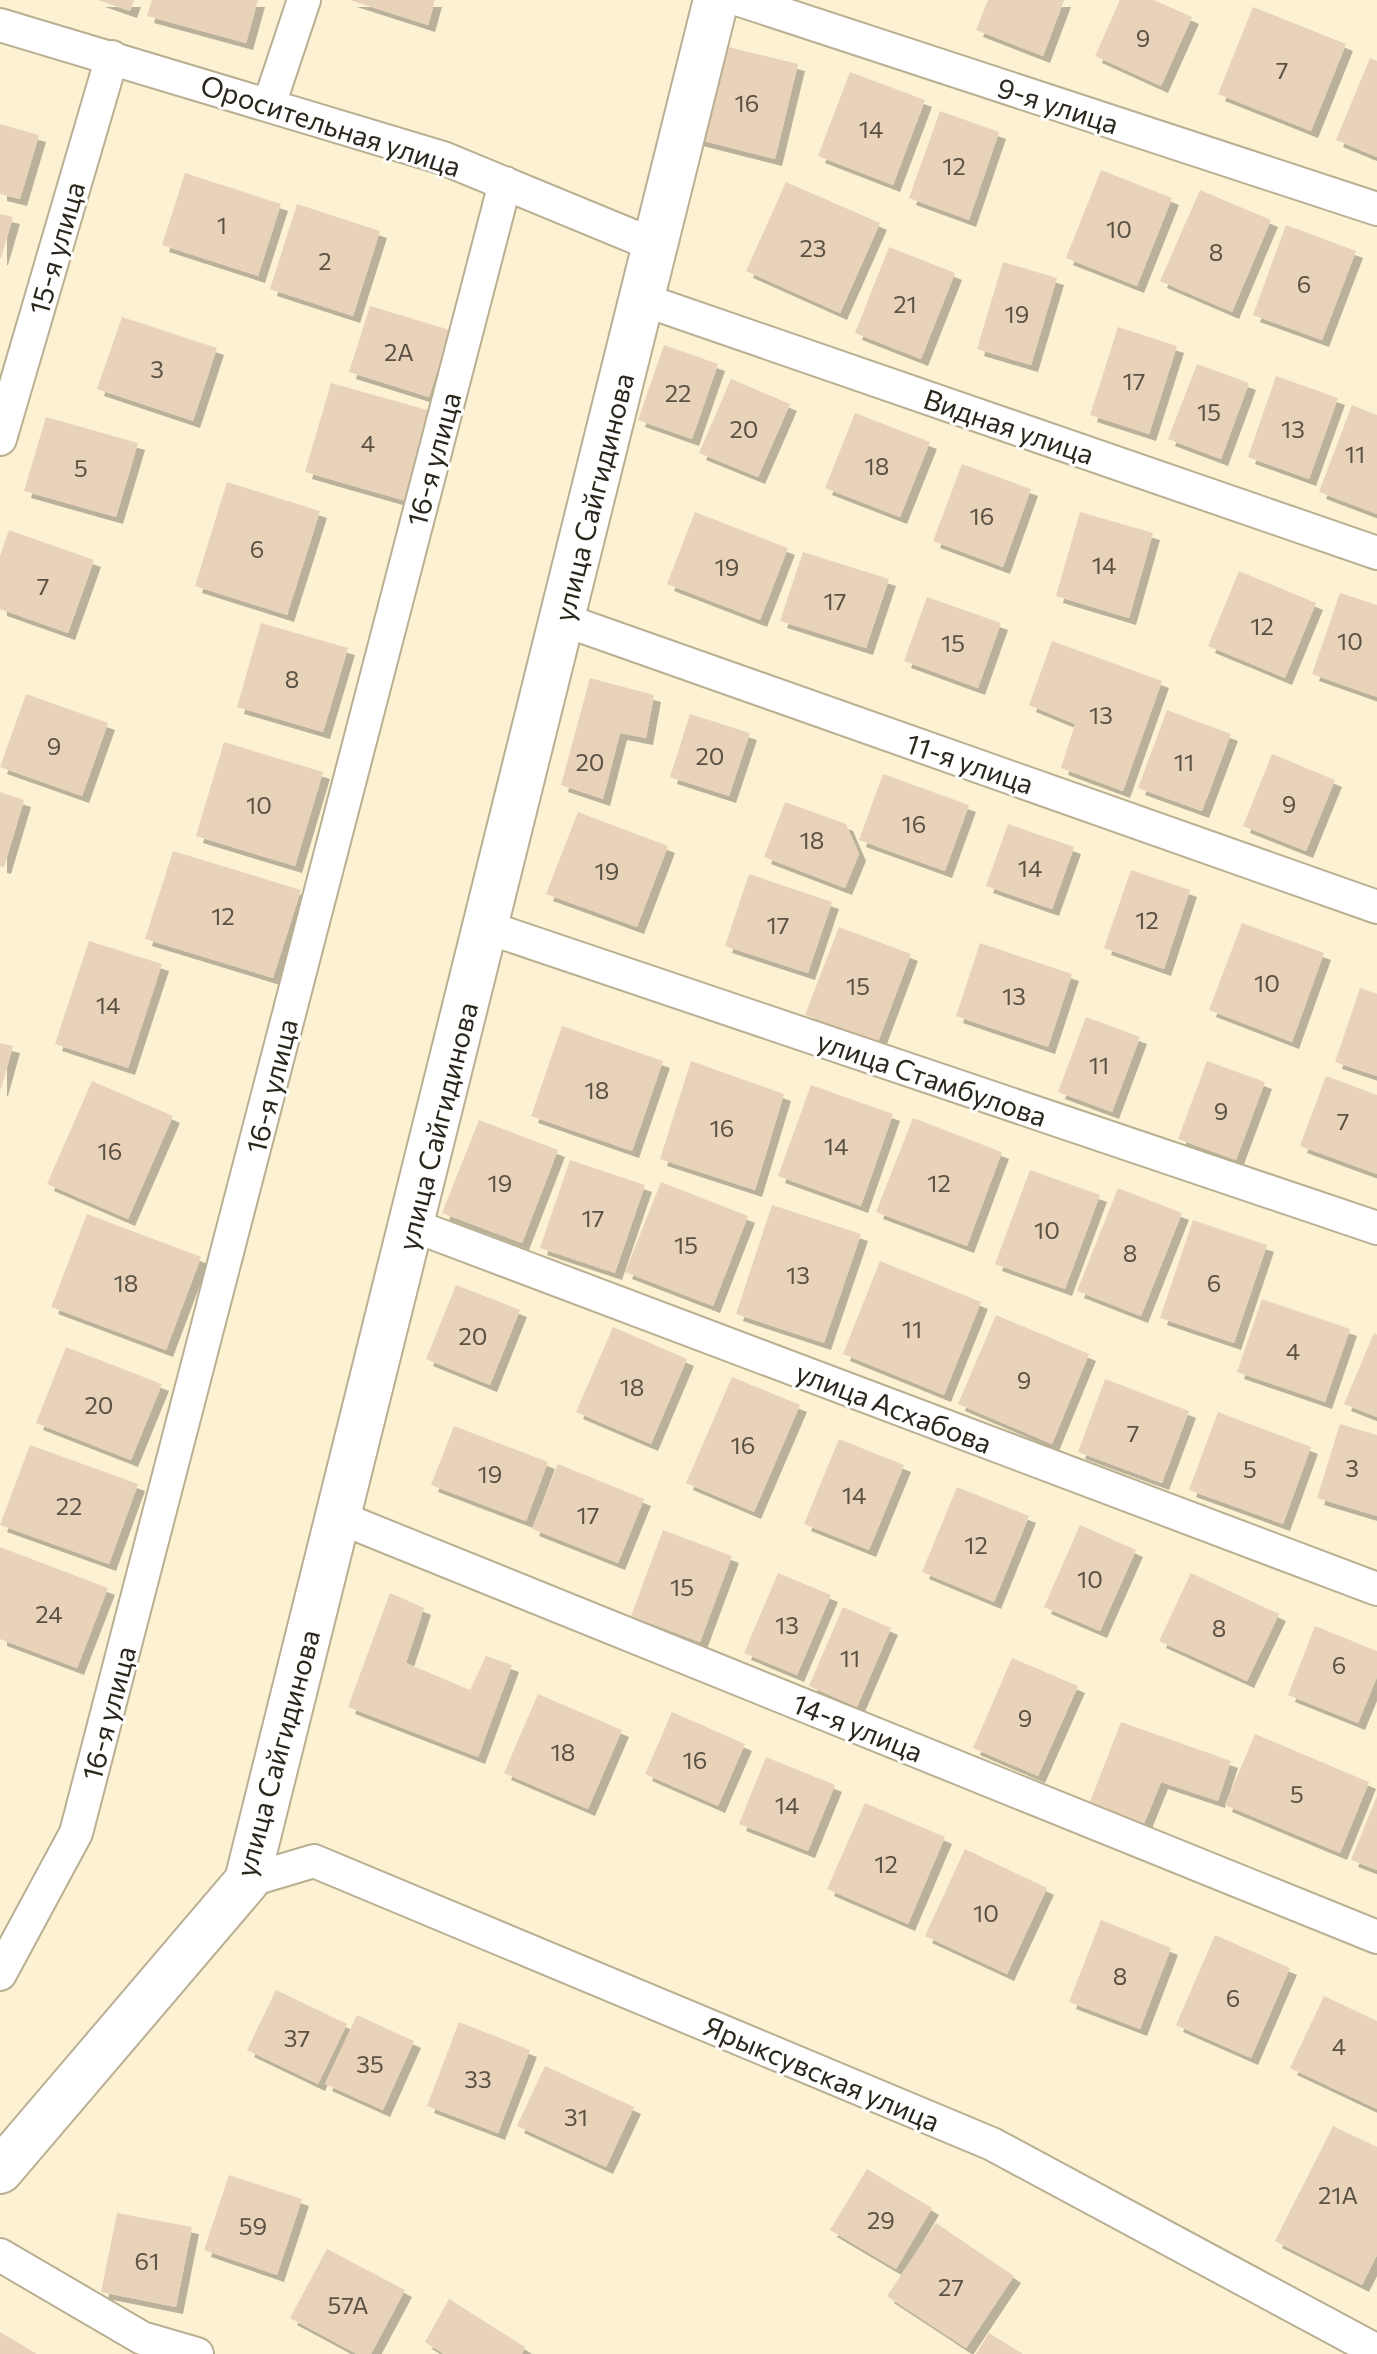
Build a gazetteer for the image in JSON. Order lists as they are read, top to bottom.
{
  "streets": {
    "main road": ["улица Сайгидинова"],
    "street": [
      "9-я улица",
      "Оросительная улица",
      "15-я улица",
      "Видная улица",
      "16-я улица",
      "11-я улица",
      "улица Стамбулова",
      "улица Асхабова",
      "14-я улица",
      "Ярыксувская улица"
    ]
  },
  "crossings": [
    ["Оросительная улица", "15-я улица"],
    ["Оросительная улица", "16-я улица"],
    ["Оросительная улица", "улица Сайгидинова"],
    ["Видная улица", "улица Сайгидинова"],
    ["улица Сайгидинова", "11-я улица"],
    ["улица Сайгидинова", "улица Стамбулова"],
    ["улица Сайгидинова", "улица Асхабова"],
    ["улица Сайгидинова", "14-я улица"],
    ["улица Сайгидинова", "Ярыксувская улица"]
  ],
  "house_numbers": [
    "9",
    "7",
    "16",
    "14",
    "12",
    "1",
    "10",
    "23",
    "8",
    "2",
    "6",
    "21",
    "19",
    "2А",
    "3",
    "17",
    "22",
    "15",
    "20",
    "13",
    "4",
    "11",
    "18",
    "5",
    "16",
    "6",
    "14",
    "19",
    "7",
    "17",
    "12",
    "10",
    "15",
    "8",
    "13",
    "9",
    "20",
    "20",
    "11",
    "9",
    "10",
    "16",
    "18",
    "14",
    "19",
    "12",
    "12",
    "17",
    "10",
    "15",
    "13",
    "14",
    "11",
    "18",
    "9",
    "7",
    "16",
    "14",
    "16",
    "19",
    "12",
    "17",
    "10",
    "15",
    "8",
    "13",
    "18",
    "6",
    "11",
    "20",
    "4",
    "9",
    "18",
    "20",
    "7",
    "16",
    "3",
    "5",
    "19",
    "14",
    "22",
    "17",
    "12",
    "10",
    "15",
    "24",
    "13",
    "8",
    "11",
    "6",
    "9",
    "18",
    "16",
    "5",
    "14",
    "12",
    "10",
    "8",
    "6",
    "37",
    "4",
    "35",
    "33",
    "31",
    "21А",
    "29",
    "59",
    "61",
    "27",
    "57А"
  ]
}
